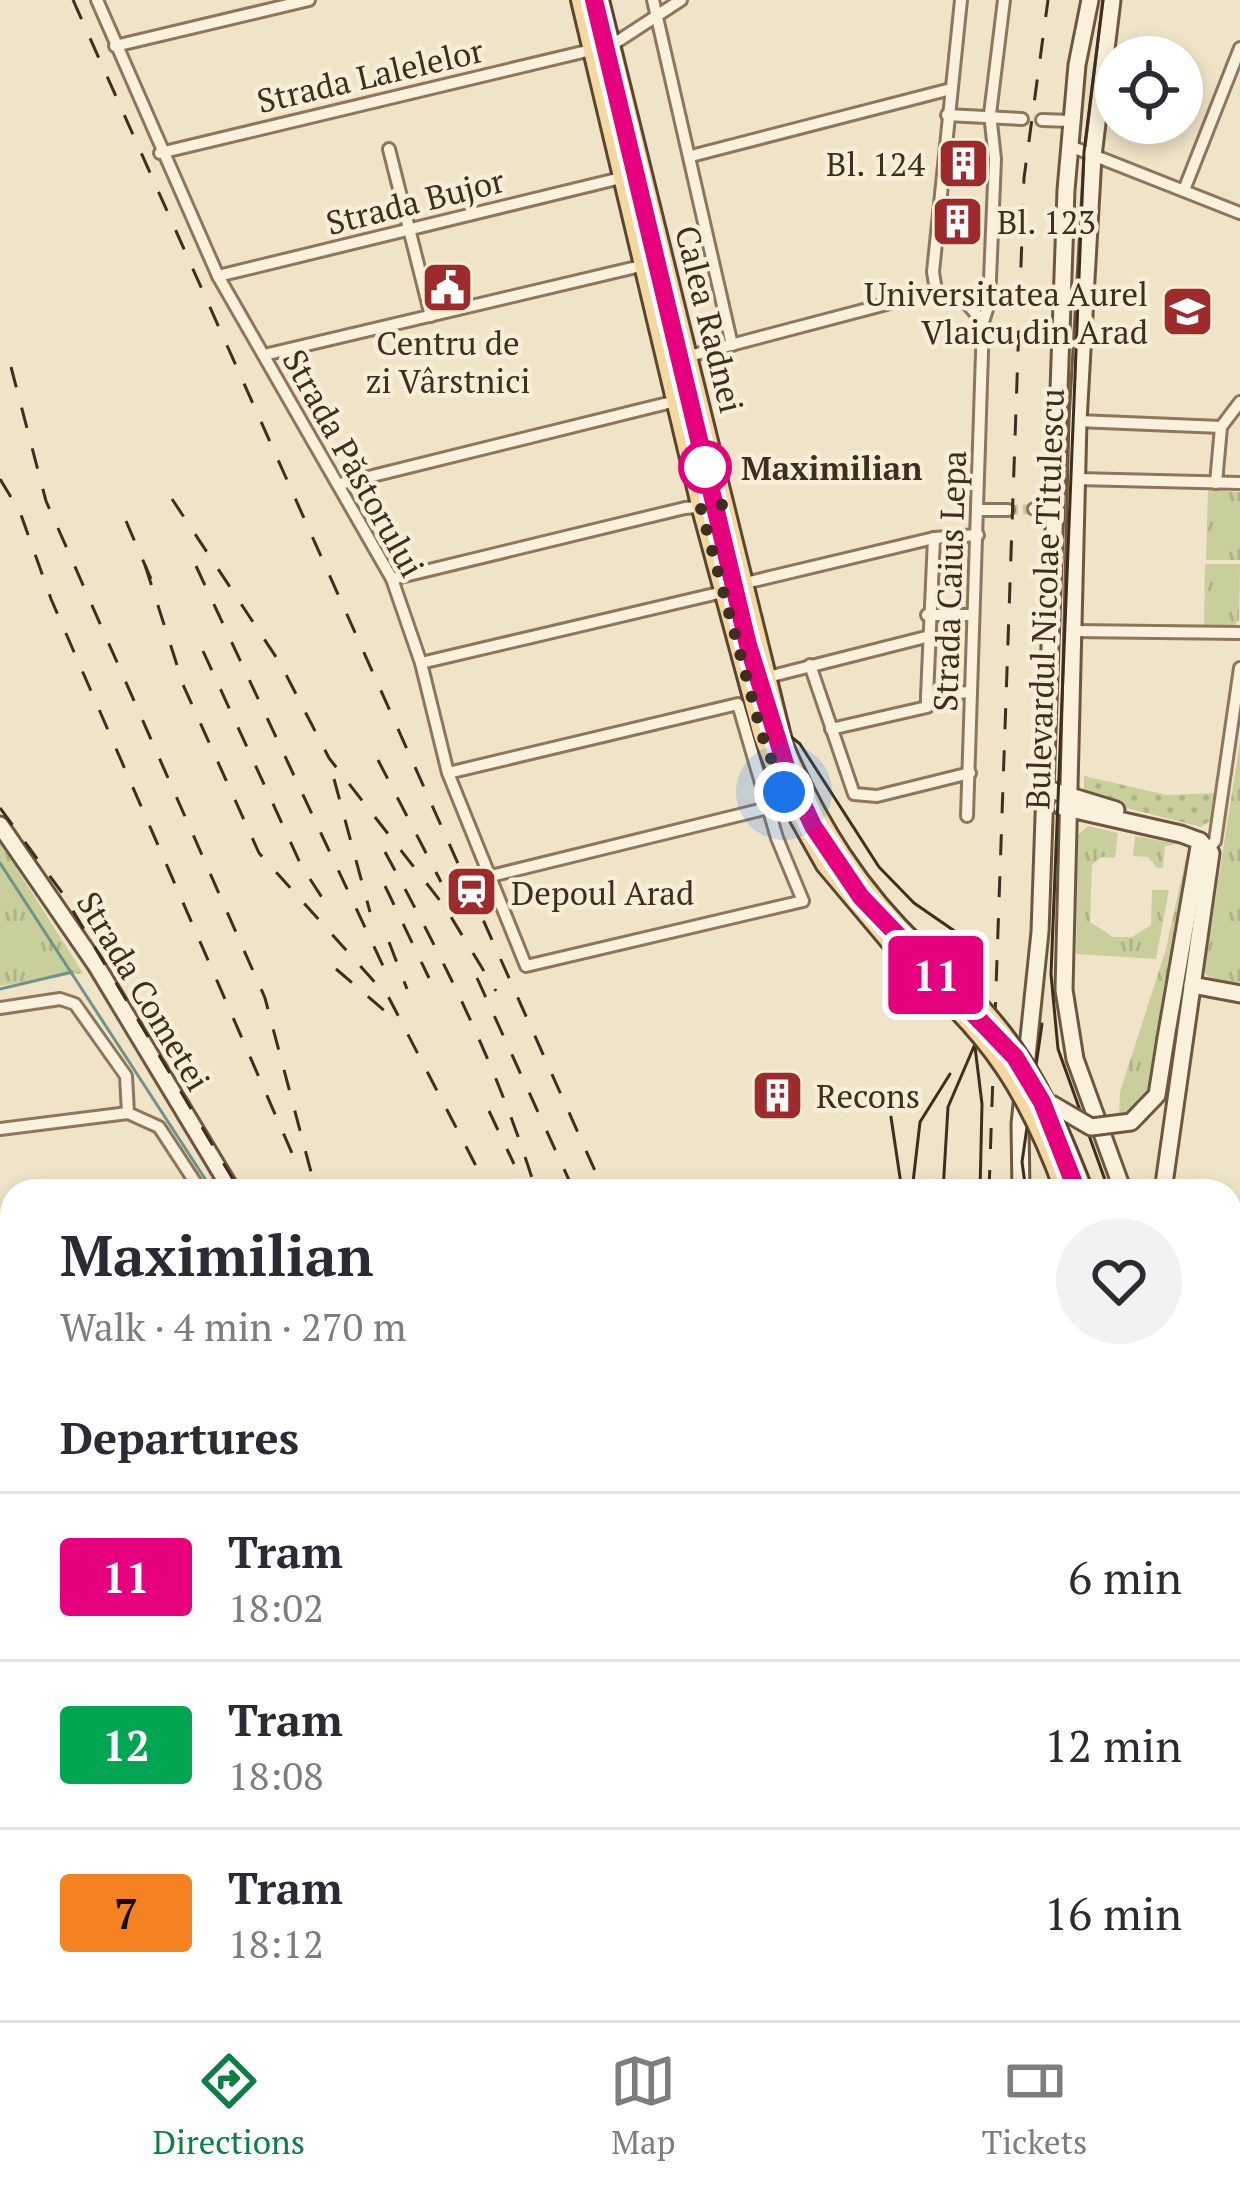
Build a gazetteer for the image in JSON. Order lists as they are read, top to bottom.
{
  "streets": {
    "main road": ["Calea Radnei", "Bulevardul Nicolae Titulescu", "Strada Cometei"],
    "street": [
      "Strada Lalelelor",
      "Strada Bujor",
      "Strada Păstorului",
      "Strada Caius Lepa"
    ]
  },
  "crossings": [
    ["Strada Lalelelor", "Calea Radnei"],
    ["Strada Lalelelor", "Strada Păstorului"],
    ["Strada Bujor", "Calea Radnei"],
    ["Strada Bujor", "Strada Păstorului"]
  ],
  "places": {
    "building": ["Bl. 124", "Bl. 123", "Recons"],
    "public building": ["Centru de zi Vârstnici"],
    "school or university": ["Universitatea Aurel Vlaicu din Arad"],
    "other": ["Maximilian"],
    "station": ["Depoul Arad"]
  },
  "lines": ["tram line 11"],
  "page": {
    "on_map": "11",
    "heading": [
      ["Maximilian", "Walk · 4 min · 270 m"],
      "Departures"
    ],
    "list": [
      {
        "mark": "11",
        "name": "Tram",
        "note": "18:02",
        "value": "6 min"
      },
      {
        "mark": "12",
        "name": "Tram",
        "note": "18:08",
        "value": "12 min"
      },
      {
        "mark": "7",
        "name": "Tram",
        "note": "18:12",
        "value": "16 min"
      }
    ],
    "tabs": ["Directions", "Map", "Tickets"]
  }
}
